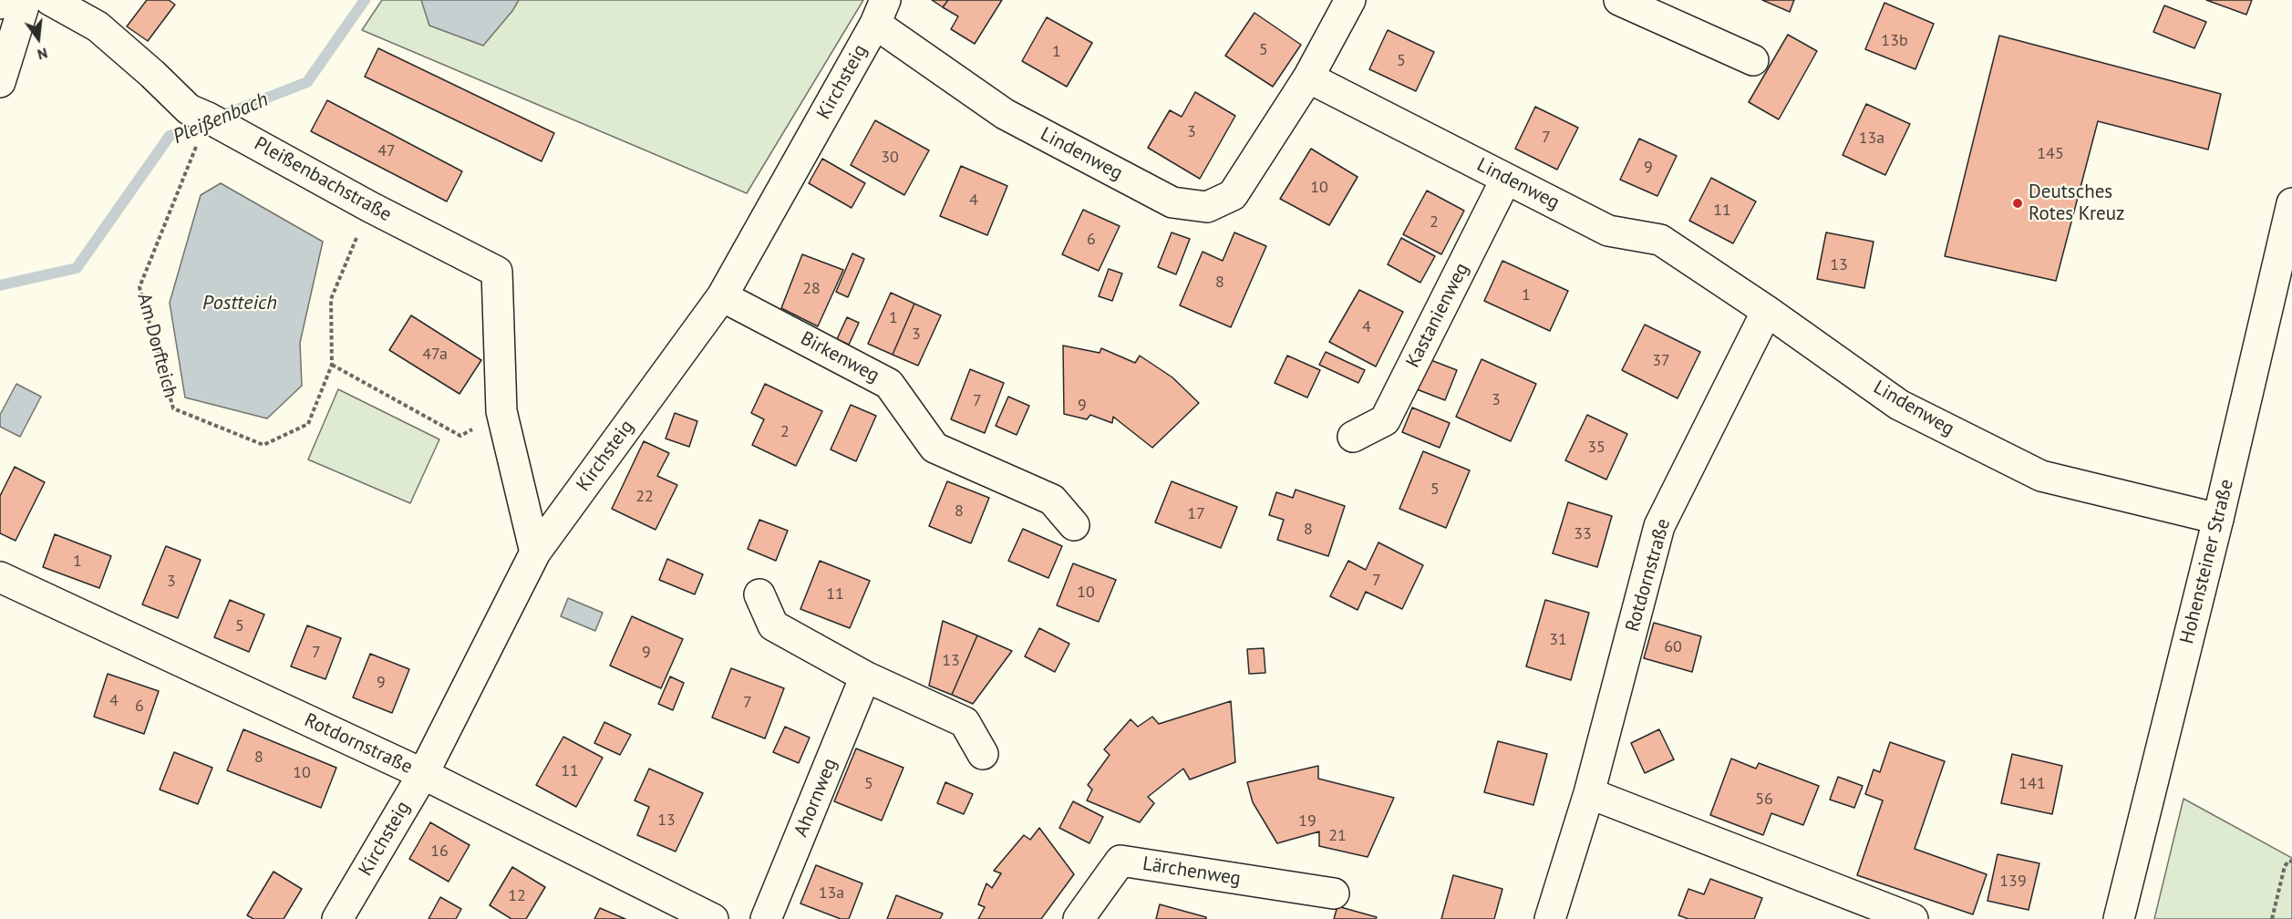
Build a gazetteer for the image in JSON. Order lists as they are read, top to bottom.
{
  "streets": {
    "street": [
      "Kirchsteig",
      "Lindenweg",
      "Pleißenbachstraße",
      "Kastanienweg",
      "Birkenweg",
      "Hohensteiner Straße",
      "Rotdornstraße",
      "Ahornweg",
      "Lärchenweg"
    ],
    "path": ["Am Dorfteich"]
  },
  "crossings": [
    ["Kirchsteig", "Lindenweg"],
    ["Kirchsteig", "Birkenweg"],
    ["Kirchsteig", "Rotdornstraße"],
    ["Lindenweg", "Kastanienweg"],
    ["Lindenweg", "Hohensteiner Straße"],
    ["Lindenweg", "Rotdornstraße"],
    ["Pleißenbachstraße", "Am Dorfteich"]
  ],
  "water": ["Pleißenbach", "Postteich"],
  "places": ["Deutsches Rotes Kreuz"],
  "house_numbers": [
    "13b",
    "5",
    "1",
    "5",
    "3",
    "7",
    "13a",
    "47",
    "145",
    "30",
    "9",
    "10",
    "4",
    "11",
    "2",
    "6",
    "13",
    "8",
    "28",
    "1",
    "1",
    "4",
    "3",
    "47a",
    "37",
    "3",
    "7",
    "9",
    "2",
    "35",
    "5",
    "22",
    "8",
    "17",
    "8",
    "33",
    "1",
    "7",
    "3",
    "10",
    "11",
    "5",
    "31",
    "60",
    "7",
    "9",
    "13",
    "9",
    "4",
    "7",
    "6",
    "8",
    "11",
    "10",
    "5",
    "141",
    "56",
    "13",
    "19",
    "21",
    "16",
    "139",
    "13a",
    "12"
  ],
  "north": "bottom"
}
